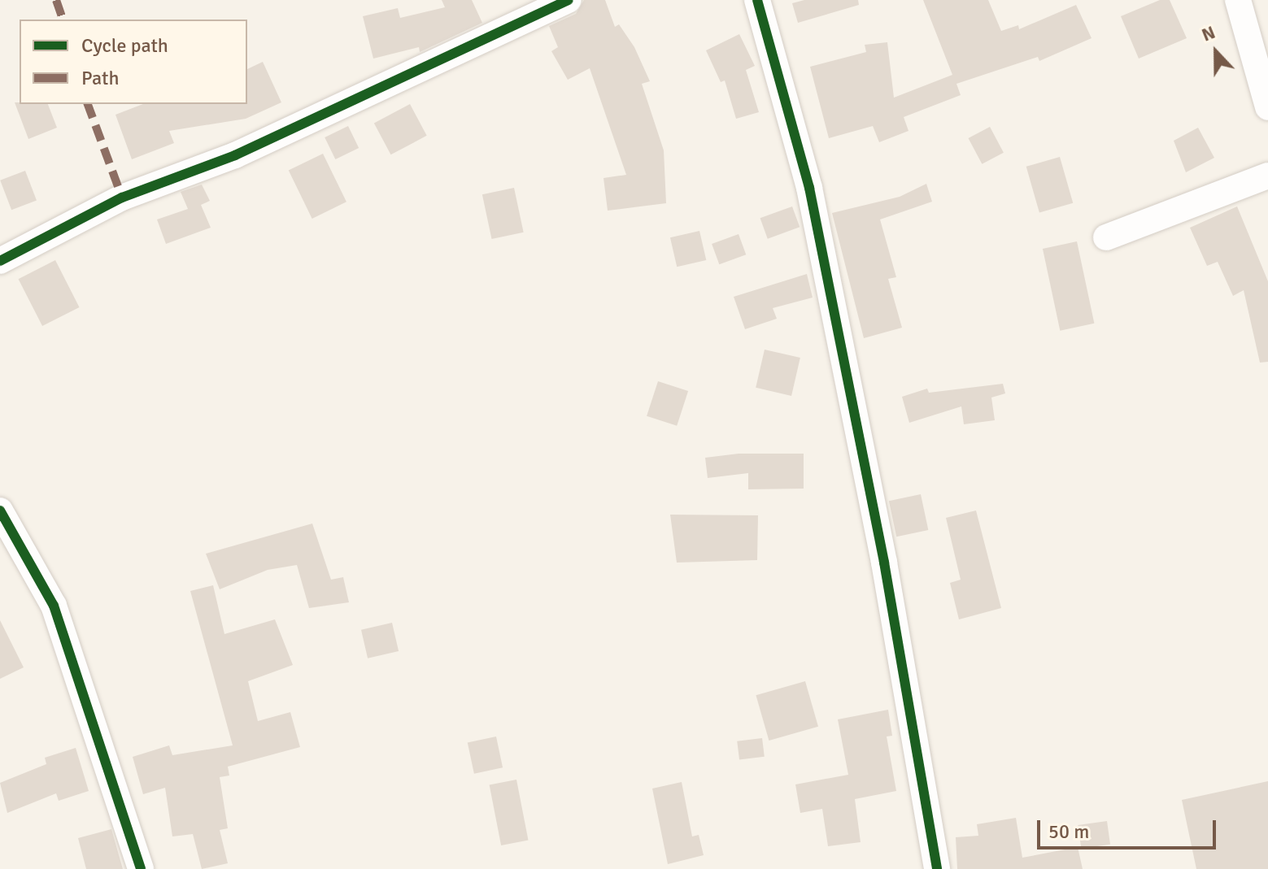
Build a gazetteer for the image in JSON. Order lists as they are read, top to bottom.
{
  "legend": ["Cycle path", "Path"],
  "scale_bar": "50 m",
  "north": "top"
}
